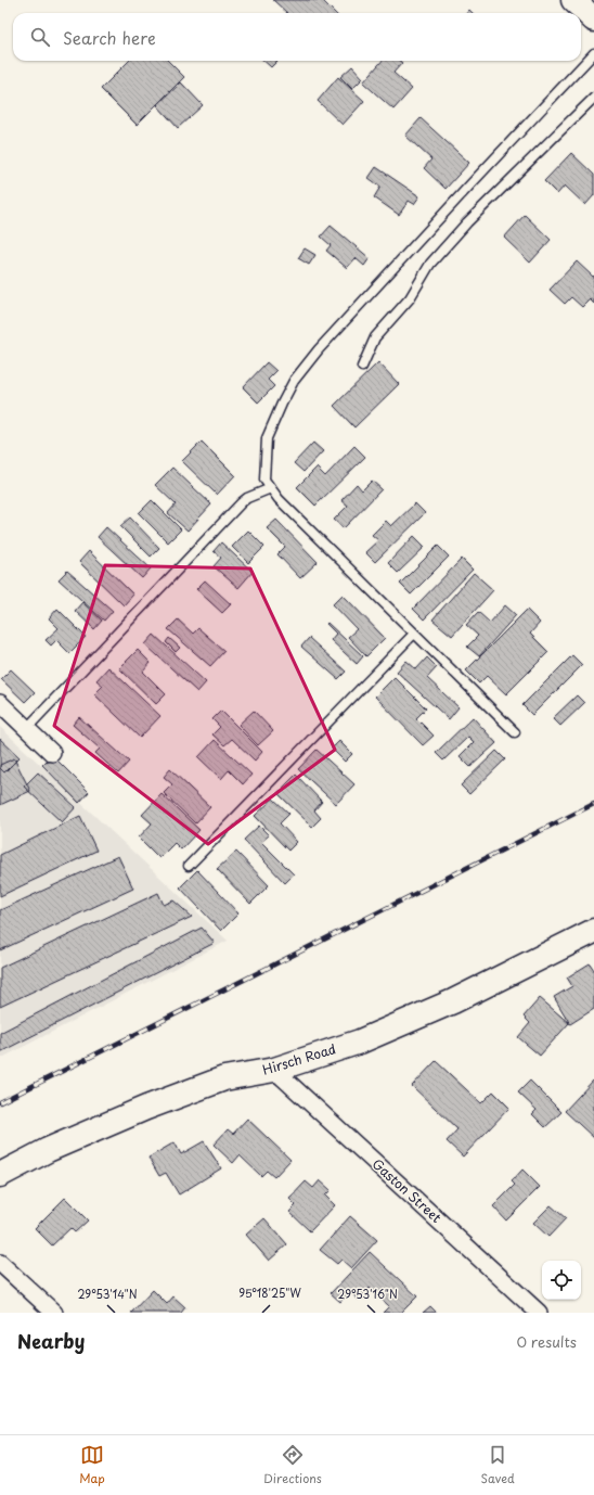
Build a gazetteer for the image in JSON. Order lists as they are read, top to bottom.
{
  "streets": {
    "main road": ["Hirsch Road"],
    "street": ["Gaston Street"]
  },
  "crossings": [
    ["Hirsch Road", "Gaston Street"]
  ],
  "page": {
    "search": "Search here",
    "heading": ["Nearby", "0 results"],
    "nav": ["Map", "Directions", "Saved"]
  },
  "coordinates": ["95°18'25\"W", "29°53'14\"N", "29°53'16\"N"]
}
